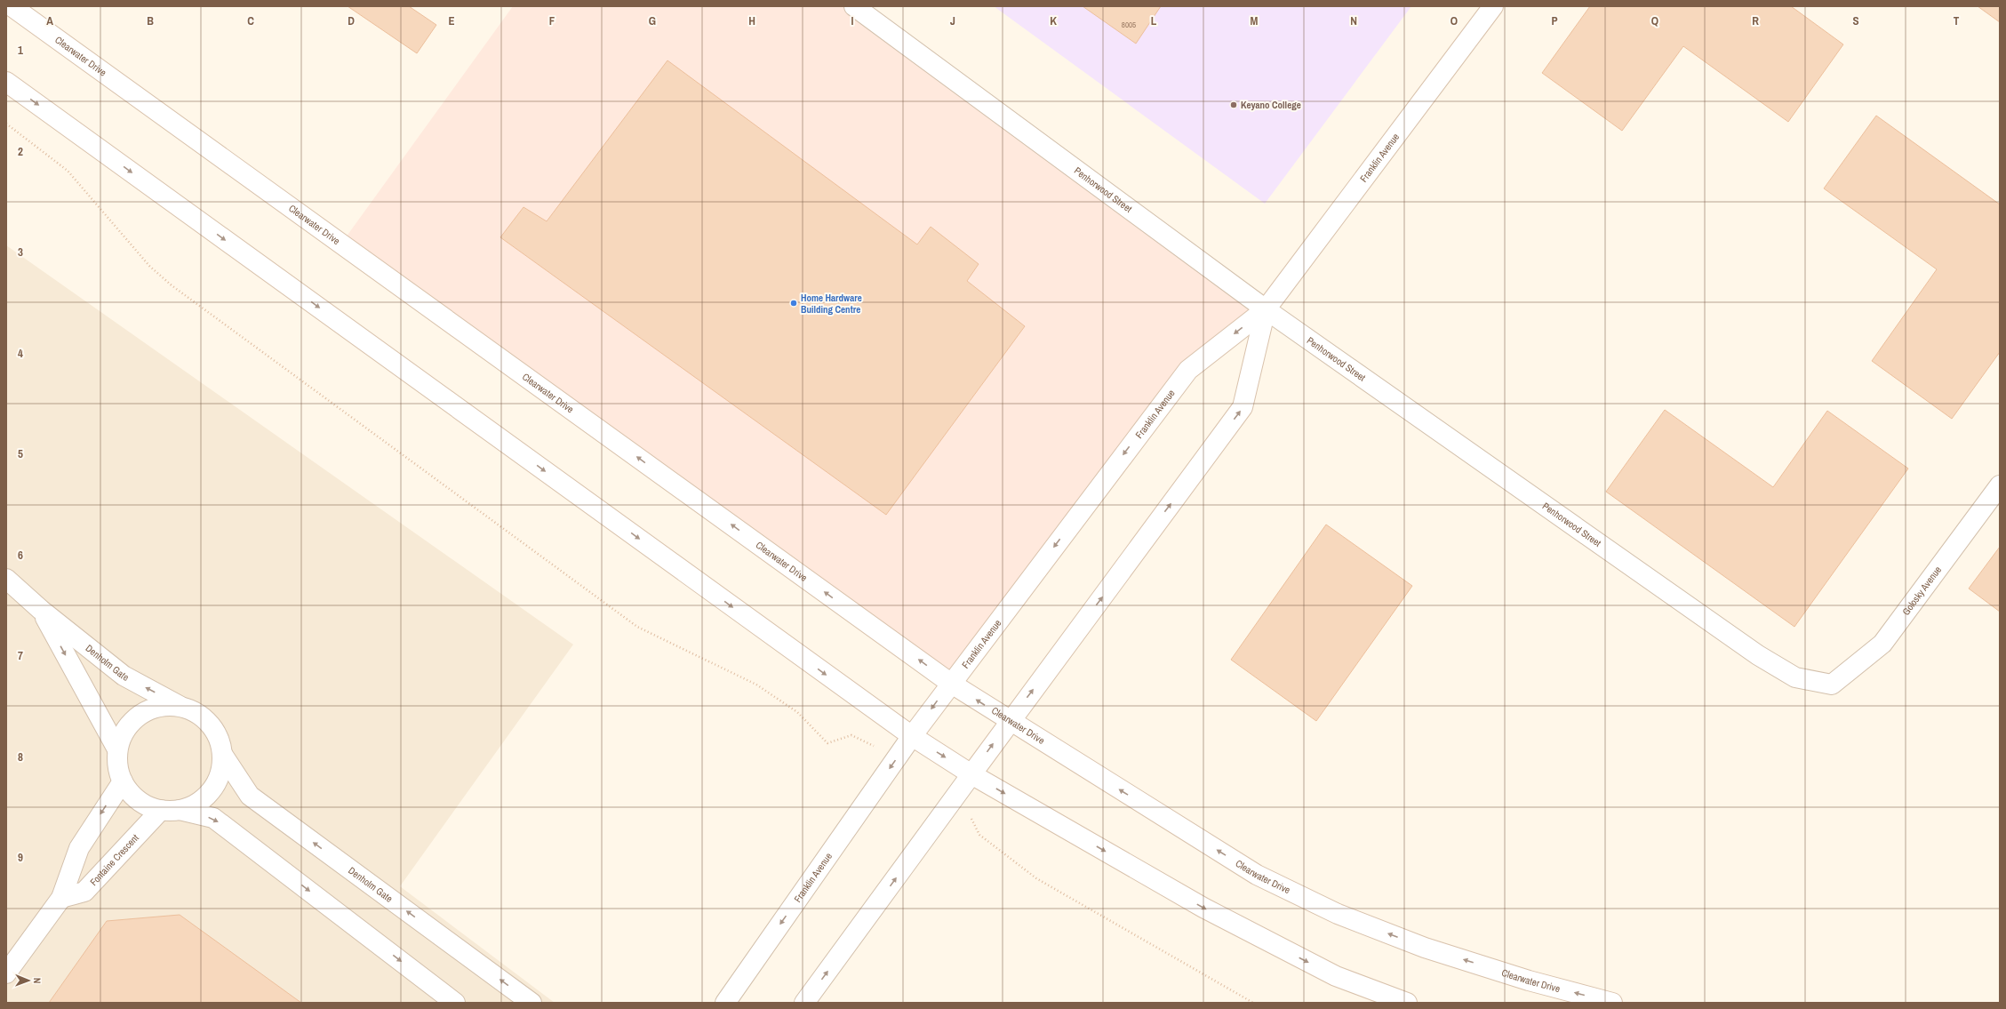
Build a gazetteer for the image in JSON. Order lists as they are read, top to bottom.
{
  "streets": {
    "main road": [
      "Clearwater Drive",
      "Franklin Avenue",
      "Penhorwood Street",
      "Golosky Avenue",
      "Denholm Gate",
      "Fontaine Crescent"
    ]
  },
  "crossings": [
    ["Clearwater Drive", "Franklin Avenue"],
    ["Franklin Avenue", "Penhorwood Street"],
    ["Penhorwood Street", "Golosky Avenue"],
    ["Denholm Gate", "Fontaine Crescent"]
  ],
  "places": ["Keyano College", "Home Hardware Building Centre"],
  "house_numbers": ["8005"],
  "north": "right",
  "grid": {
    "columns": [
      "A",
      "B",
      "C",
      "D",
      "E",
      "F",
      "G",
      "H",
      "I",
      "J",
      "K",
      "L",
      "M",
      "N",
      "O",
      "P",
      "Q",
      "R",
      "S",
      "T"
    ],
    "rows": [
      "1",
      "2",
      "3",
      "4",
      "5",
      "6",
      "7",
      "8",
      "9"
    ]
  }
}
